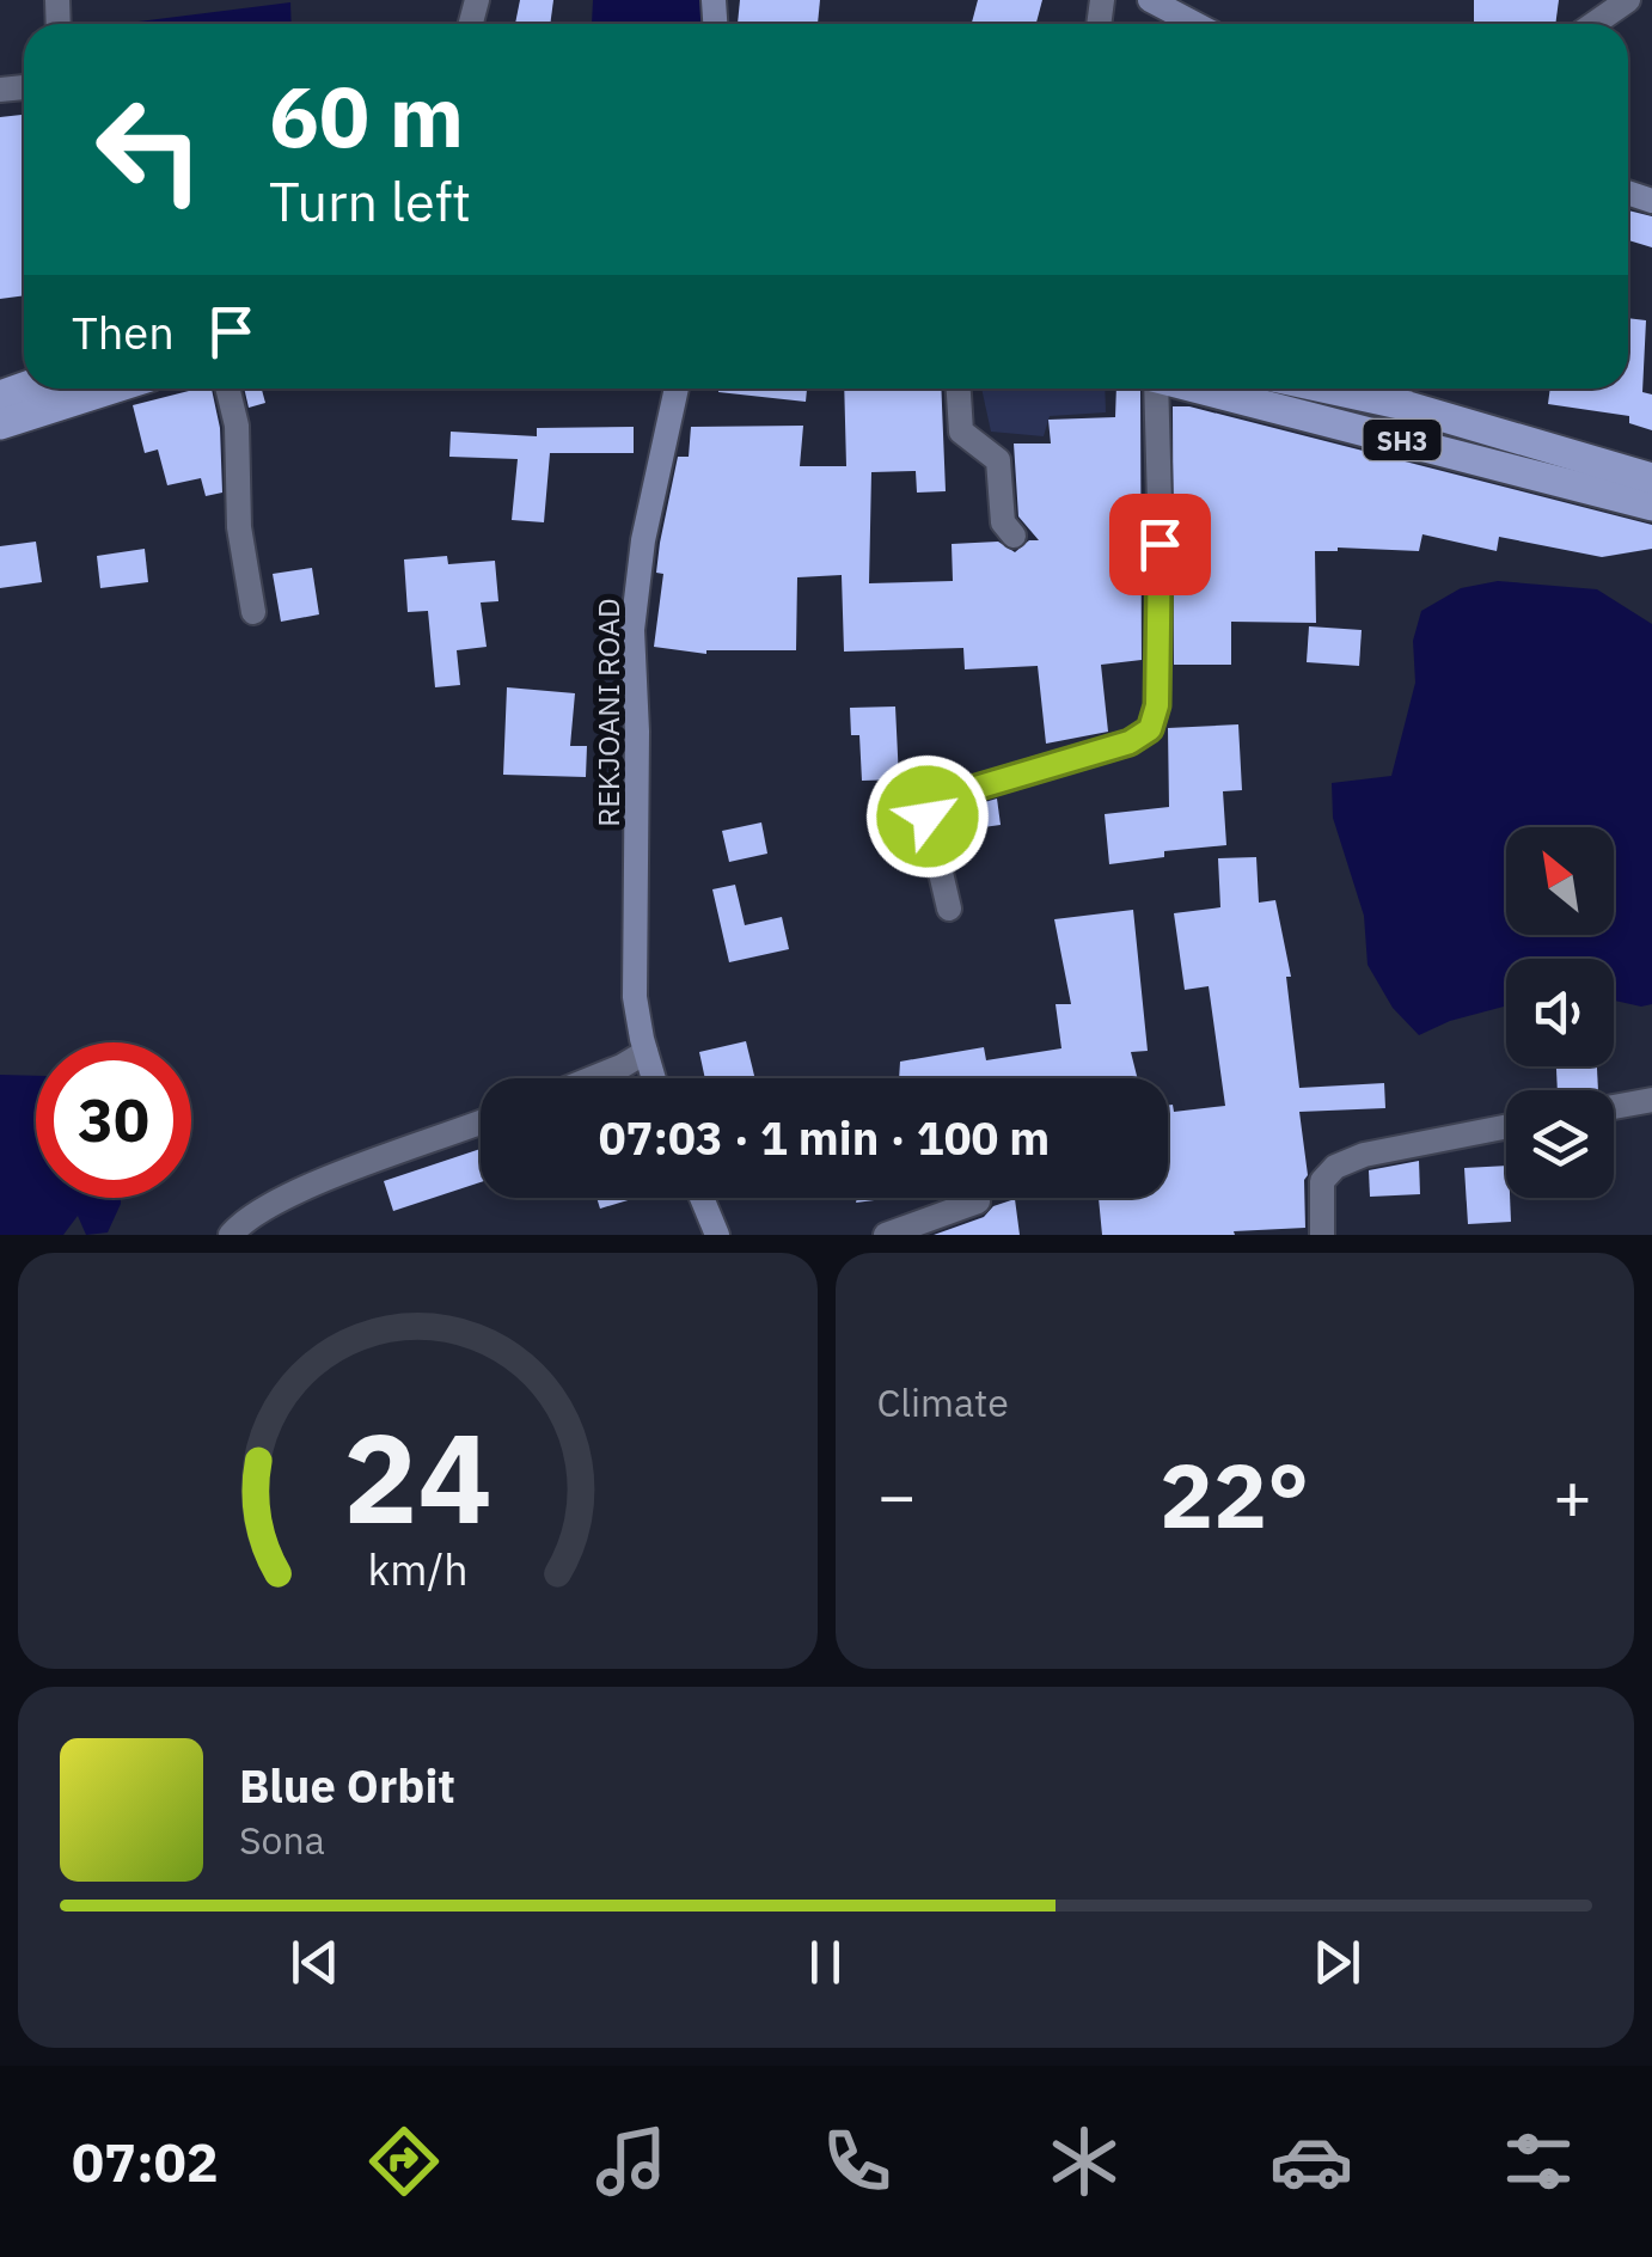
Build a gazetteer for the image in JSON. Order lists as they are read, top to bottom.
{
  "streets": {
    "main road": ["SH3"],
    "street": ["REKJOANI ROAD"]
  },
  "north": "top left",
  "page": {
    "turn": ["60 m", "Turn left"],
    "then": "Then",
    "limit": "30",
    "trip": "07:03 · 1 min · 100 m",
    "tile": "Climate",
    "heat": ["−", "22°", "+"],
    "song": ["Blue Orbit", "Sona"],
    "tabs": "07:02",
    "gauge": ["24", "km/h"]
  }
}
